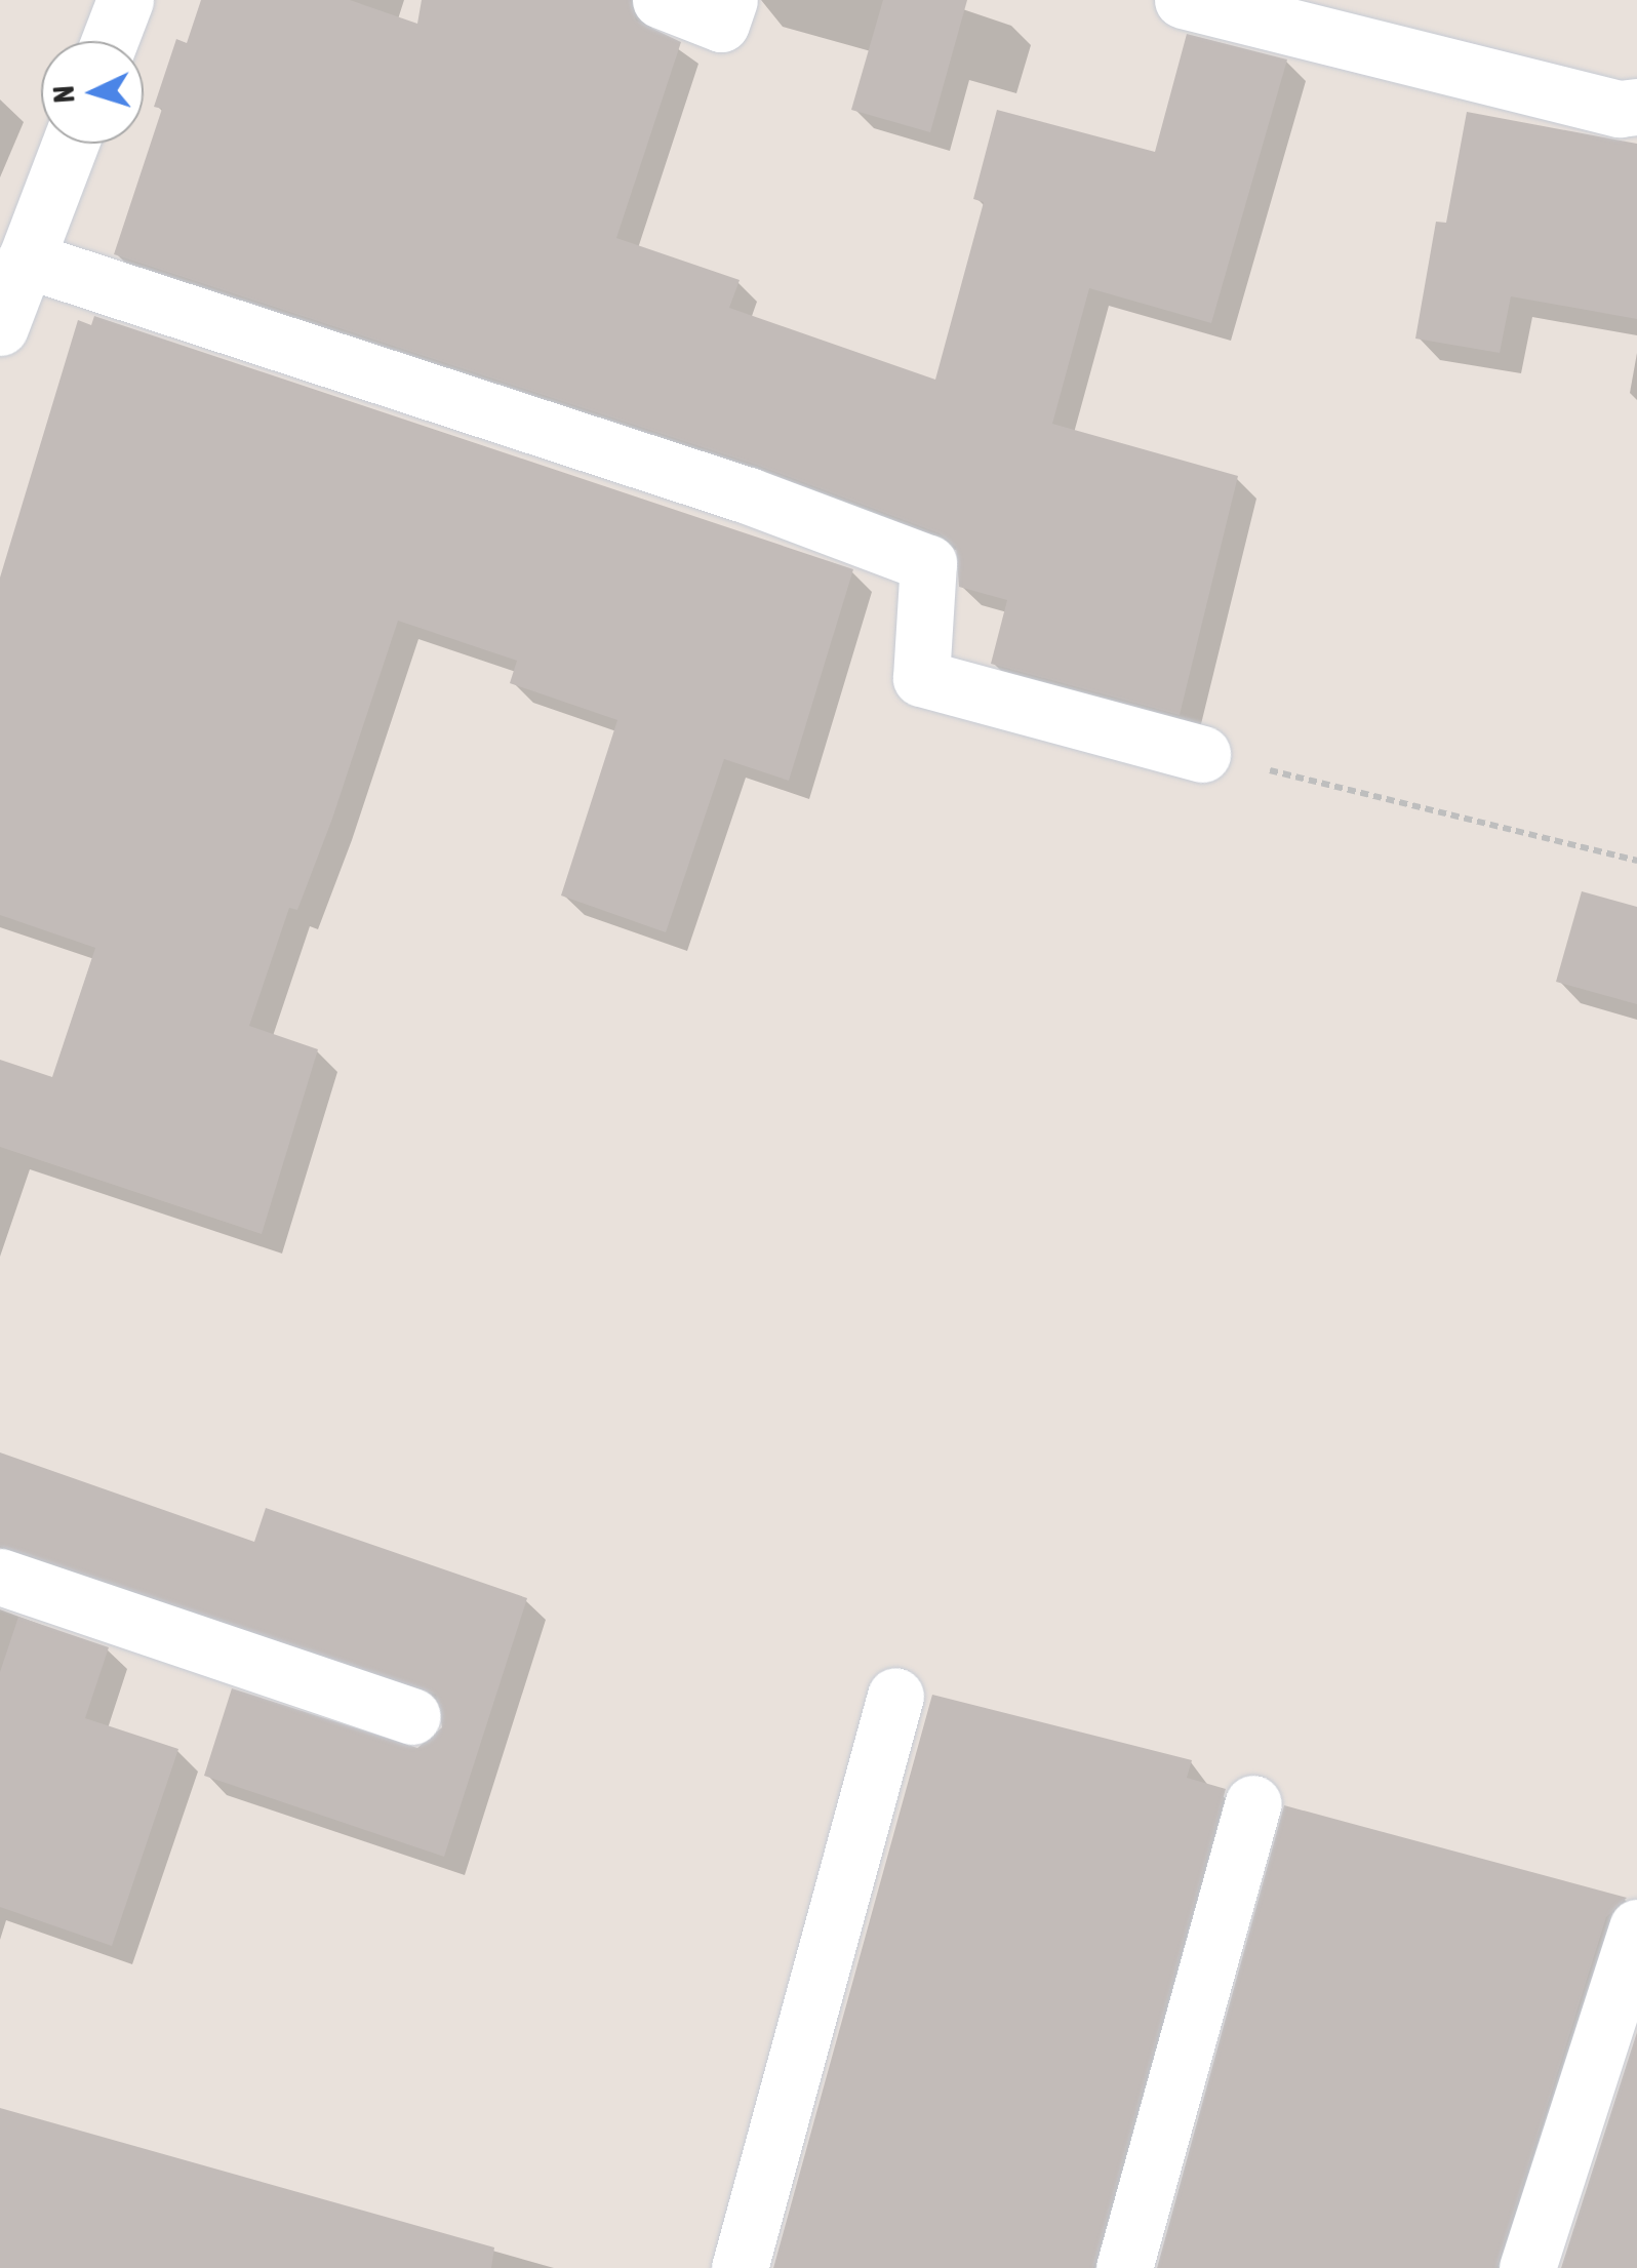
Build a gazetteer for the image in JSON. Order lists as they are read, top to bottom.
{
  "north": "left"
}
